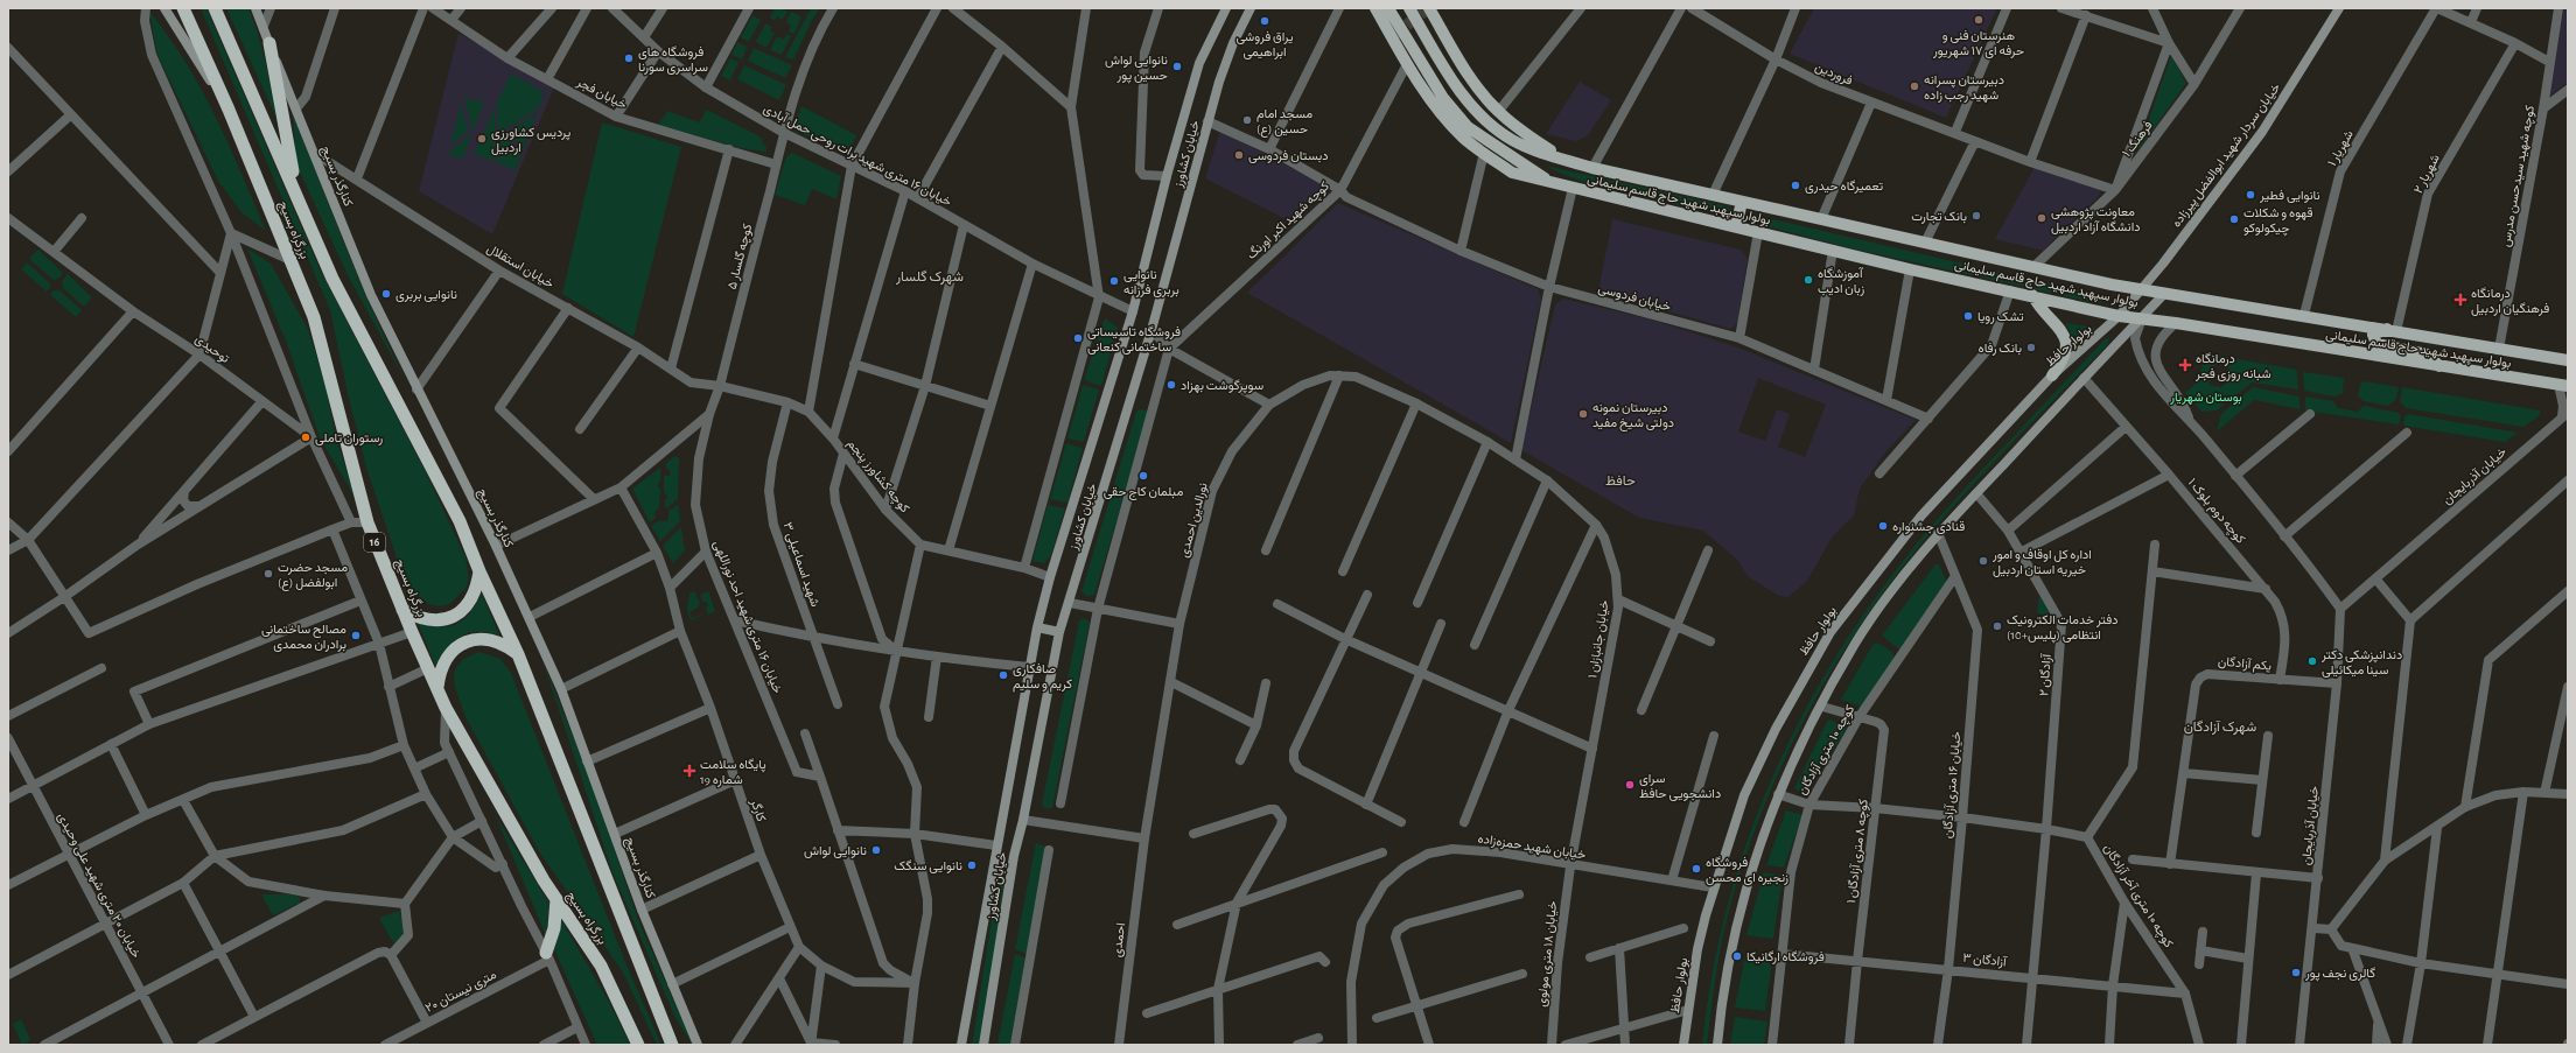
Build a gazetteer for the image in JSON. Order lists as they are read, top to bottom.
{
  "streets": {
    "highway": ["بزرگراه بسیج", "16"],
    "main road": [
      "خیابان کشاورز",
      "خیابان سردار شهید ابوالفضل پیرزاده",
      "کنارگذر بسیج",
      "بولوار سپهبد شهید حاج قاسم سلیمانی",
      "بولوار حافظ"
    ],
    "street": [
      "فروردین",
      "خیابان فجر",
      "فرهنگ ۱",
      "شهریار ۱",
      "خیابان ۱۶ متری شهید برات روحی حمل آبادی",
      "شهریار ۲",
      "کوچه شهید سیدحسن مدرس",
      "کوچه شهید اکبر اورنگ",
      "کوچه گلسار ۵",
      "خیابان استقلال",
      "خیابان فردوسی",
      "توحیدی",
      "کوچه کشاورز پنجم",
      "خیابان آذربایجان",
      "کوچه دوم بلوک ۱",
      "نورالدین احمدی",
      "شهید اسماعیلی ۳",
      "خیابان ۱۶ متری شهید احد نوراللهی",
      "خیابان جانبازان ۱",
      "یکم آزادگان",
      "آزادگان ۲",
      "کوچه ۱۰ متری آزادگان",
      "خیابان ۱۶ متری آزادگان",
      "کارگر",
      "خیابان شهید حمزه‌زاده",
      "کوچه ۸ متری آزادگان ۱",
      "خیابان ۲۰ متری شهید علی وحیدی",
      "کوچه ۱۰ متری آخر آزادگان",
      "احمدی",
      "خیابان ۱۸ متری مولوی",
      "آزادگان ۳",
      "۲۰ متری نیستان"
    ]
  },
  "crossings": [
    ["فروردین", "فرهنگ ۱"],
    ["خیابان فجر", "کوچه گلسار ۵"],
    ["فرهنگ ۱", "بولوار سپهبد شهید حاج قاسم سلیمانی"],
    ["شهریار ۱", "بولوار سپهبد شهید حاج قاسم سلیمانی"],
    ["خیابان کشاورز", "خیابان ۱۶ متری شهید برات روحی حمل آبادی"],
    ["خیابان کشاورز", "خیابان فردوسی"],
    ["خیابان ۱۶ متری شهید برات روحی حمل آبادی", "کوچه گلسار ۵"],
    ["خیابان سردار شهید ابوالفضل پیرزاده", "بولوار سپهبد شهید حاج قاسم سلیمانی"],
    ["خیابان سردار شهید ابوالفضل پیرزاده", "بولوار حافظ"],
    ["شهریار ۲", "بولوار سپهبد شهید حاج قاسم سلیمانی"],
    ["کنارگذر بسیج", "خیابان استقلال"],
    ["کوچه شهید سیدحسن مدرس", "بولوار سپهبد شهید حاج قاسم سلیمانی"],
    ["بولوار سپهبد شهید حاج قاسم سلیمانی", "کوچه شهید اکبر اورنگ"],
    ["بولوار سپهبد شهید حاج قاسم سلیمانی", "بولوار حافظ"],
    ["کوچه شهید اکبر اورنگ", "خیابان فردوسی"],
    ["کوچه گلسار ۵", "خیابان استقلال"],
    ["کوچه گلسار ۵", "کوچه کشاورز پنجم"],
    ["کوچه گلسار ۵", "خیابان ۱۶ متری شهید احد نوراللهی"],
    ["خیابان استقلال", "کوچه کشاورز پنجم"],
    ["خیابان استقلال", "خیابان ۱۶ متری شهید احد نوراللهی"],
    ["بولوار حافظ", "خیابان شهید حمزه‌زاده"],
    ["کوچه کشاورز پنجم", "شهید اسماعیلی ۳"],
    ["کوچه کشاورز پنجم", "خیابان ۱۶ متری شهید احد نوراللهی"],
    ["خیابان آذربایجان", "یکم آزادگان"],
    ["کوچه دوم بلوک ۱", "یکم آزادگان"],
    ["نورالدین احمدی", "خیابان جانبازان ۱"],
    ["نورالدین احمدی", "احمدی"],
    ["خیابان جانبازان ۱", "خیابان شهید حمزه‌زاده"],
    ["خیابان جانبازان ۱", "خیابان ۱۸ متری مولوی"],
    ["آزادگان ۲", "آزادگان ۳"],
    ["کوچه ۱۰ متری آزادگان", "خیابان ۱۶ متری آزادگان"],
    ["کوچه ۱۰ متری آزادگان", "کوچه ۸ متری آزادگان ۱"],
    ["کوچه ۱۰ متری آزادگان", "آزادگان ۳"],
    ["خیابان ۱۶ متری آزادگان", "آزادگان ۳"],
    ["خیابان شهید حمزه‌زاده", "خیابان ۱۸ متری مولوی"],
    ["کوچه ۸ متری آزادگان ۱", "آزادگان ۳"],
    ["کوچه ۱۰ متری آخر آزادگان", "آزادگان ۳"]
  ],
  "districts": ["شهرک گلسار", "حافظ", "شهرک آزادگان"],
  "parks": ["بوستان شهریار"],
  "places": {
    "other": [
      "هنرستان فنی و حرفه ای ۱۷ شهریور",
      "یراق فروشی ابراهیمی",
      "فروشگاه های سراسری سورنا",
      "نانوایی لواش حسین پور",
      "دبیرستان پسرانه شهید رجب زاده",
      "مسجد امام حسین (ع)",
      "پردیس کشاورزی اردبیل",
      "دبستان فردوسی",
      "تعمیرگاه حیدری",
      "نانوایی فطیر",
      "بانک تجارت",
      "معاونت پژوهشی دانشگاه آزاد اردبیل",
      "قهوه و شکلات چیکولوکو",
      "آموزشگاه زبان ادیب",
      "نانوایی بربری فرزانه",
      "نانوایی بربری",
      "تشک رویا",
      "فروشگاه تاسیساتی ساختمانی کنعانی",
      "بانک رفاه",
      "سوپرگوشت بهزاد",
      "دبیرستان نمونه دولتی شیخ مفید",
      "رستوران تاملی",
      "مبلمان کاج حقی",
      "قنادی جشنواره",
      "اداره کل اوقاف و امور خیریه استان اردبیل",
      "مسجد حضرت ابولفضل (ع)",
      "دفتر خدمات الکترونیک انتظامی (پلیس+10)",
      "مصالح ساختمانی برادران محمدی",
      "دندانپزشکی دکتر سینا میکائیلی",
      "صافکاری کریم و سلیم",
      "سرای دانشجویی حافظ",
      "نانوایی لواش",
      "نانوایی سنگک",
      "فروشگاه زنجیره ای محسن",
      "فروشگاه ارگانیکا",
      "گالری نجف پور"
    ],
    "health": ["درمانگاه فرهنگیان اردبیل", "درمانگاه شبانه روزی فجر", "پایگاه سلامت شماره 19"]
  }
}
